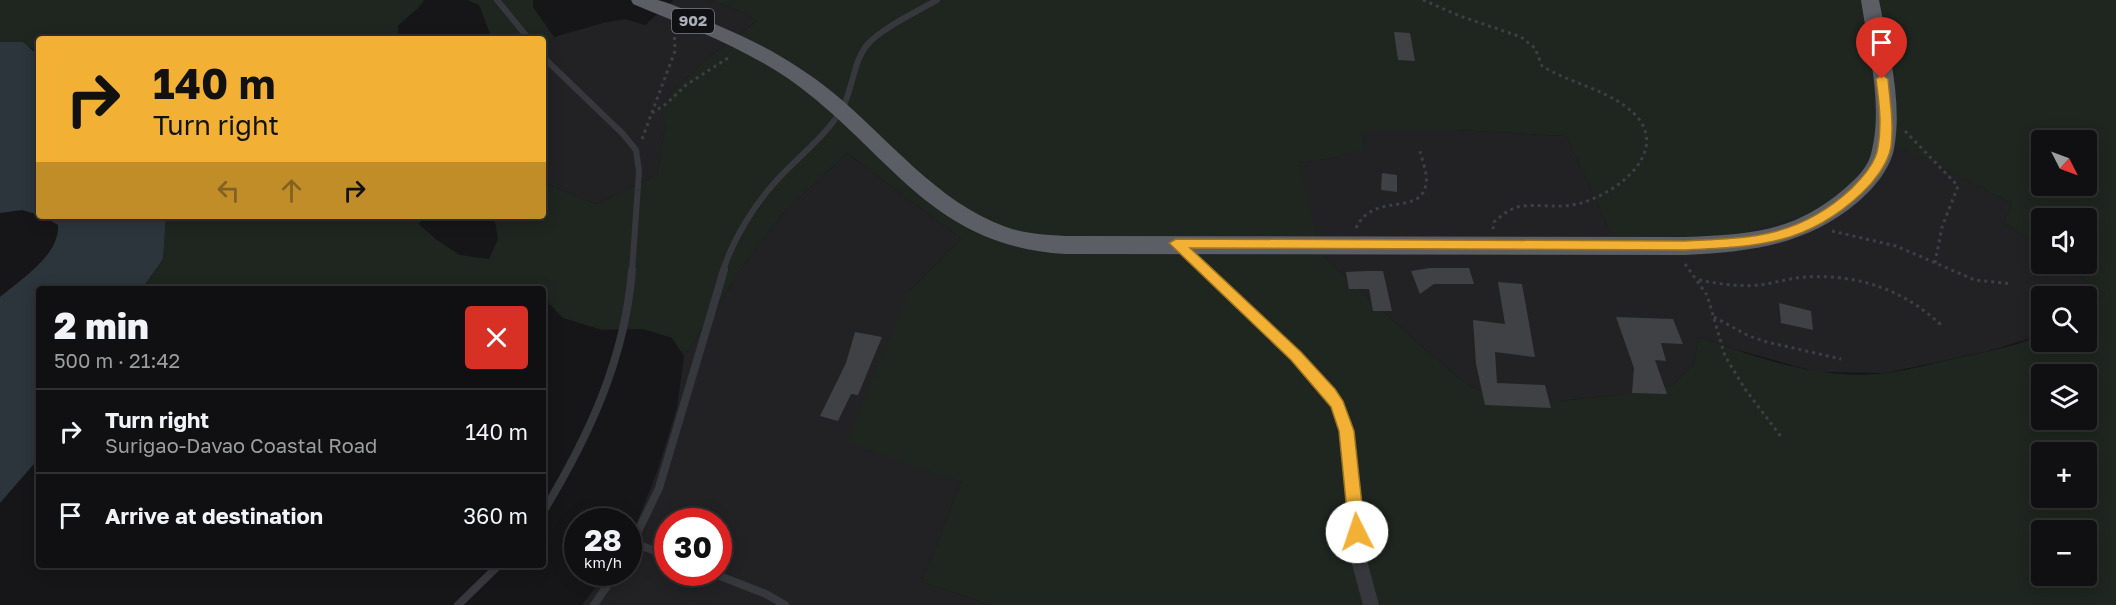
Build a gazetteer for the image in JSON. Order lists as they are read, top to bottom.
{
  "streets": {
    "highway": ["902"]
  },
  "north": "bottom right",
  "page": {
    "turn": ["140 m", "Turn right"],
    "map_buttons": ["+", "−"],
    "heading": ["2 min", "500 m · 21:42"],
    "list": [
      {
        "name": "Turn right",
        "note": "Surigao-Davao Coastal Road",
        "value": "140 m"
      },
      {
        "name": "Arrive at destination",
        "value": "360 m"
      }
    ],
    "speed": "28 km/h",
    "limit": "30"
  }
}
